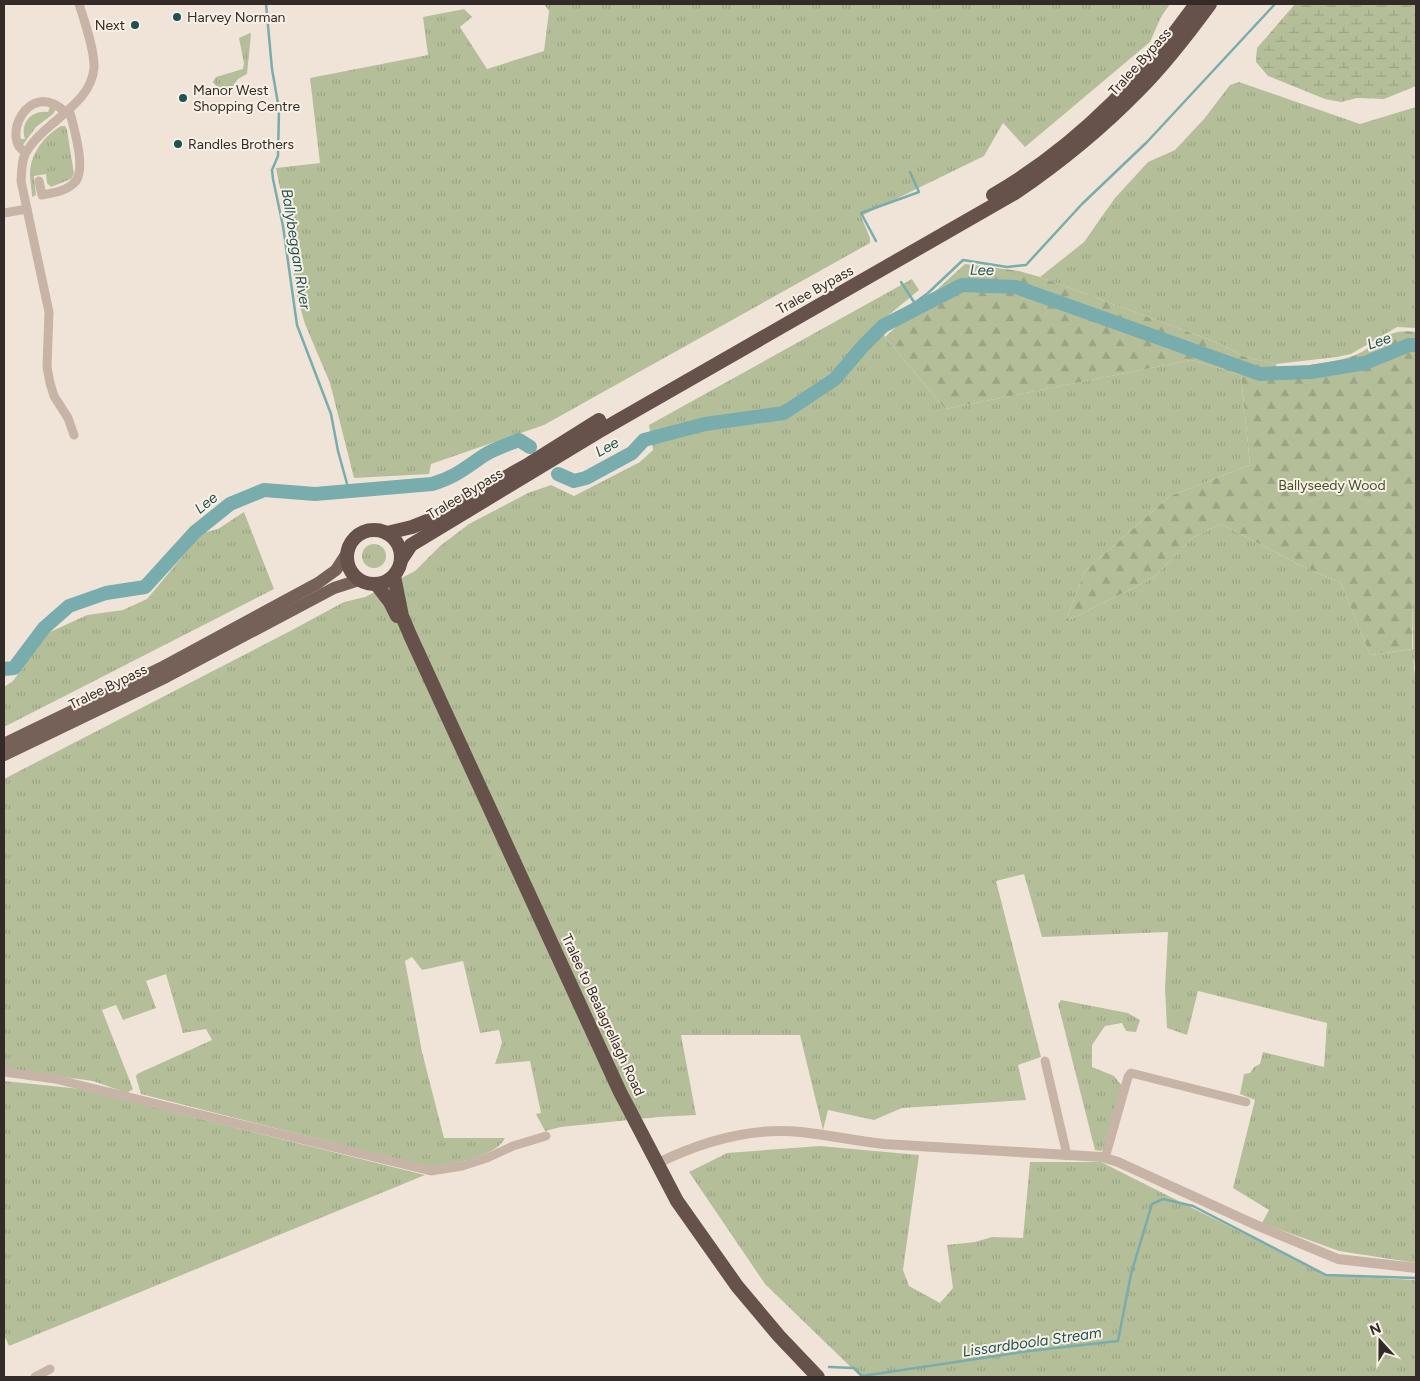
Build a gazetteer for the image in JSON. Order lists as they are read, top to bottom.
{
  "streets": {
    "highway": ["Tralee Bypass", "Tralee to Bealagrellagh Road"]
  },
  "crossings": [
    ["Tralee Bypass", "Tralee to Bealagrellagh Road"]
  ],
  "water": ["Ballybeggan River", "Lee", "Lissardboola Stream"],
  "parks": ["Ballyseedy Wood"],
  "places": [
    "Harvey Norman",
    "Next",
    "Manor West Shopping Centre",
    "Randles Brothers"
  ],
  "north": "top"
}
